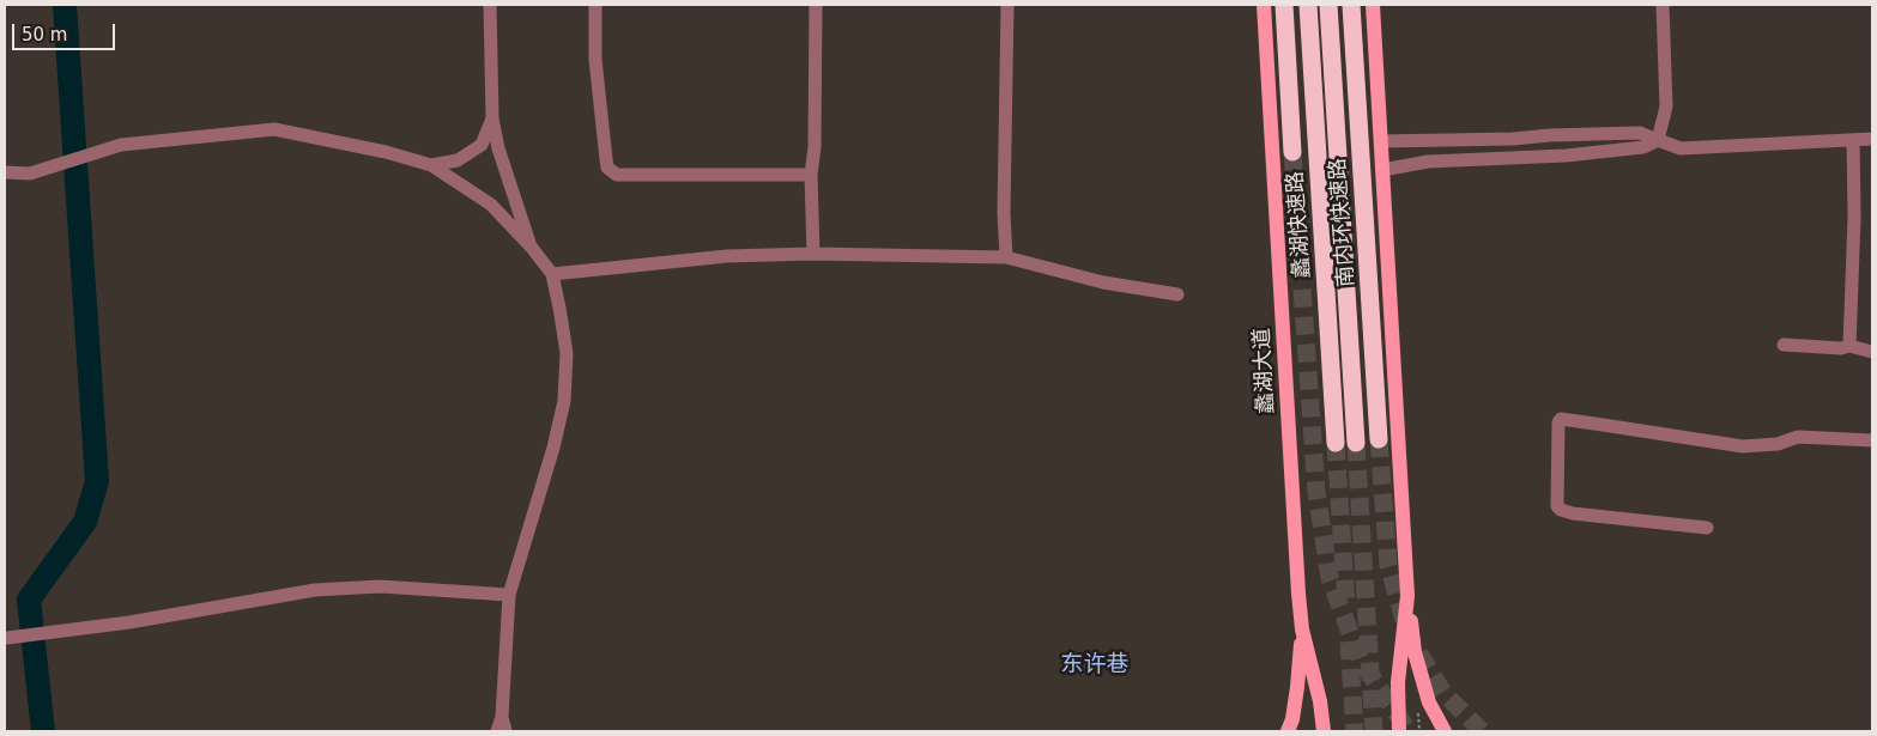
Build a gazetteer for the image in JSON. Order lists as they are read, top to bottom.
{
  "streets": {
    "highway": ["南内环快速路", "蠡湖快速路"],
    "main road": ["蠡湖大道"]
  },
  "districts": ["东许巷"],
  "scale_bar": "50 m"
}
